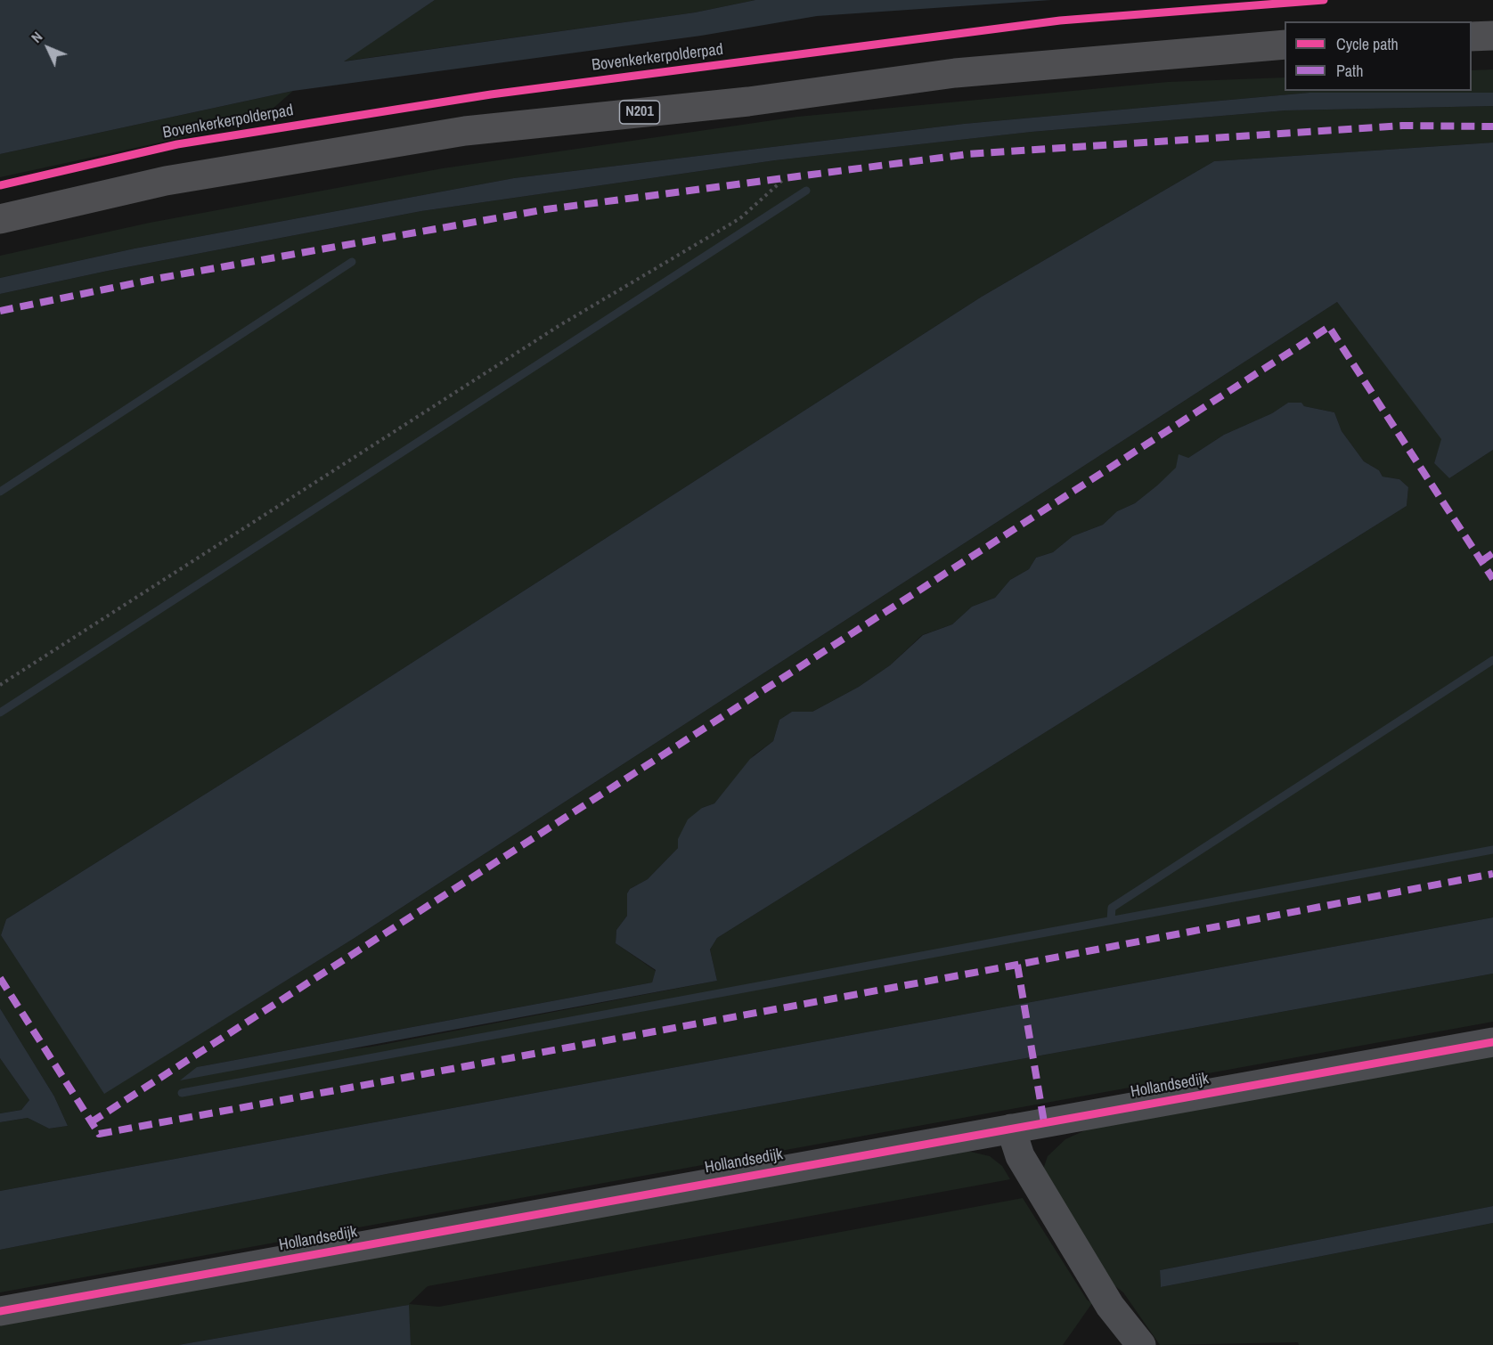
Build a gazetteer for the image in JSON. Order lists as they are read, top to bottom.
{
  "streets": {
    "highway": ["N201"],
    "street": ["Hollandsedijk"],
    "cycle path": ["Bovenkerkerpolderpad"]
  },
  "legend": ["Cycle path", "Path"],
  "north": "top left"
}
